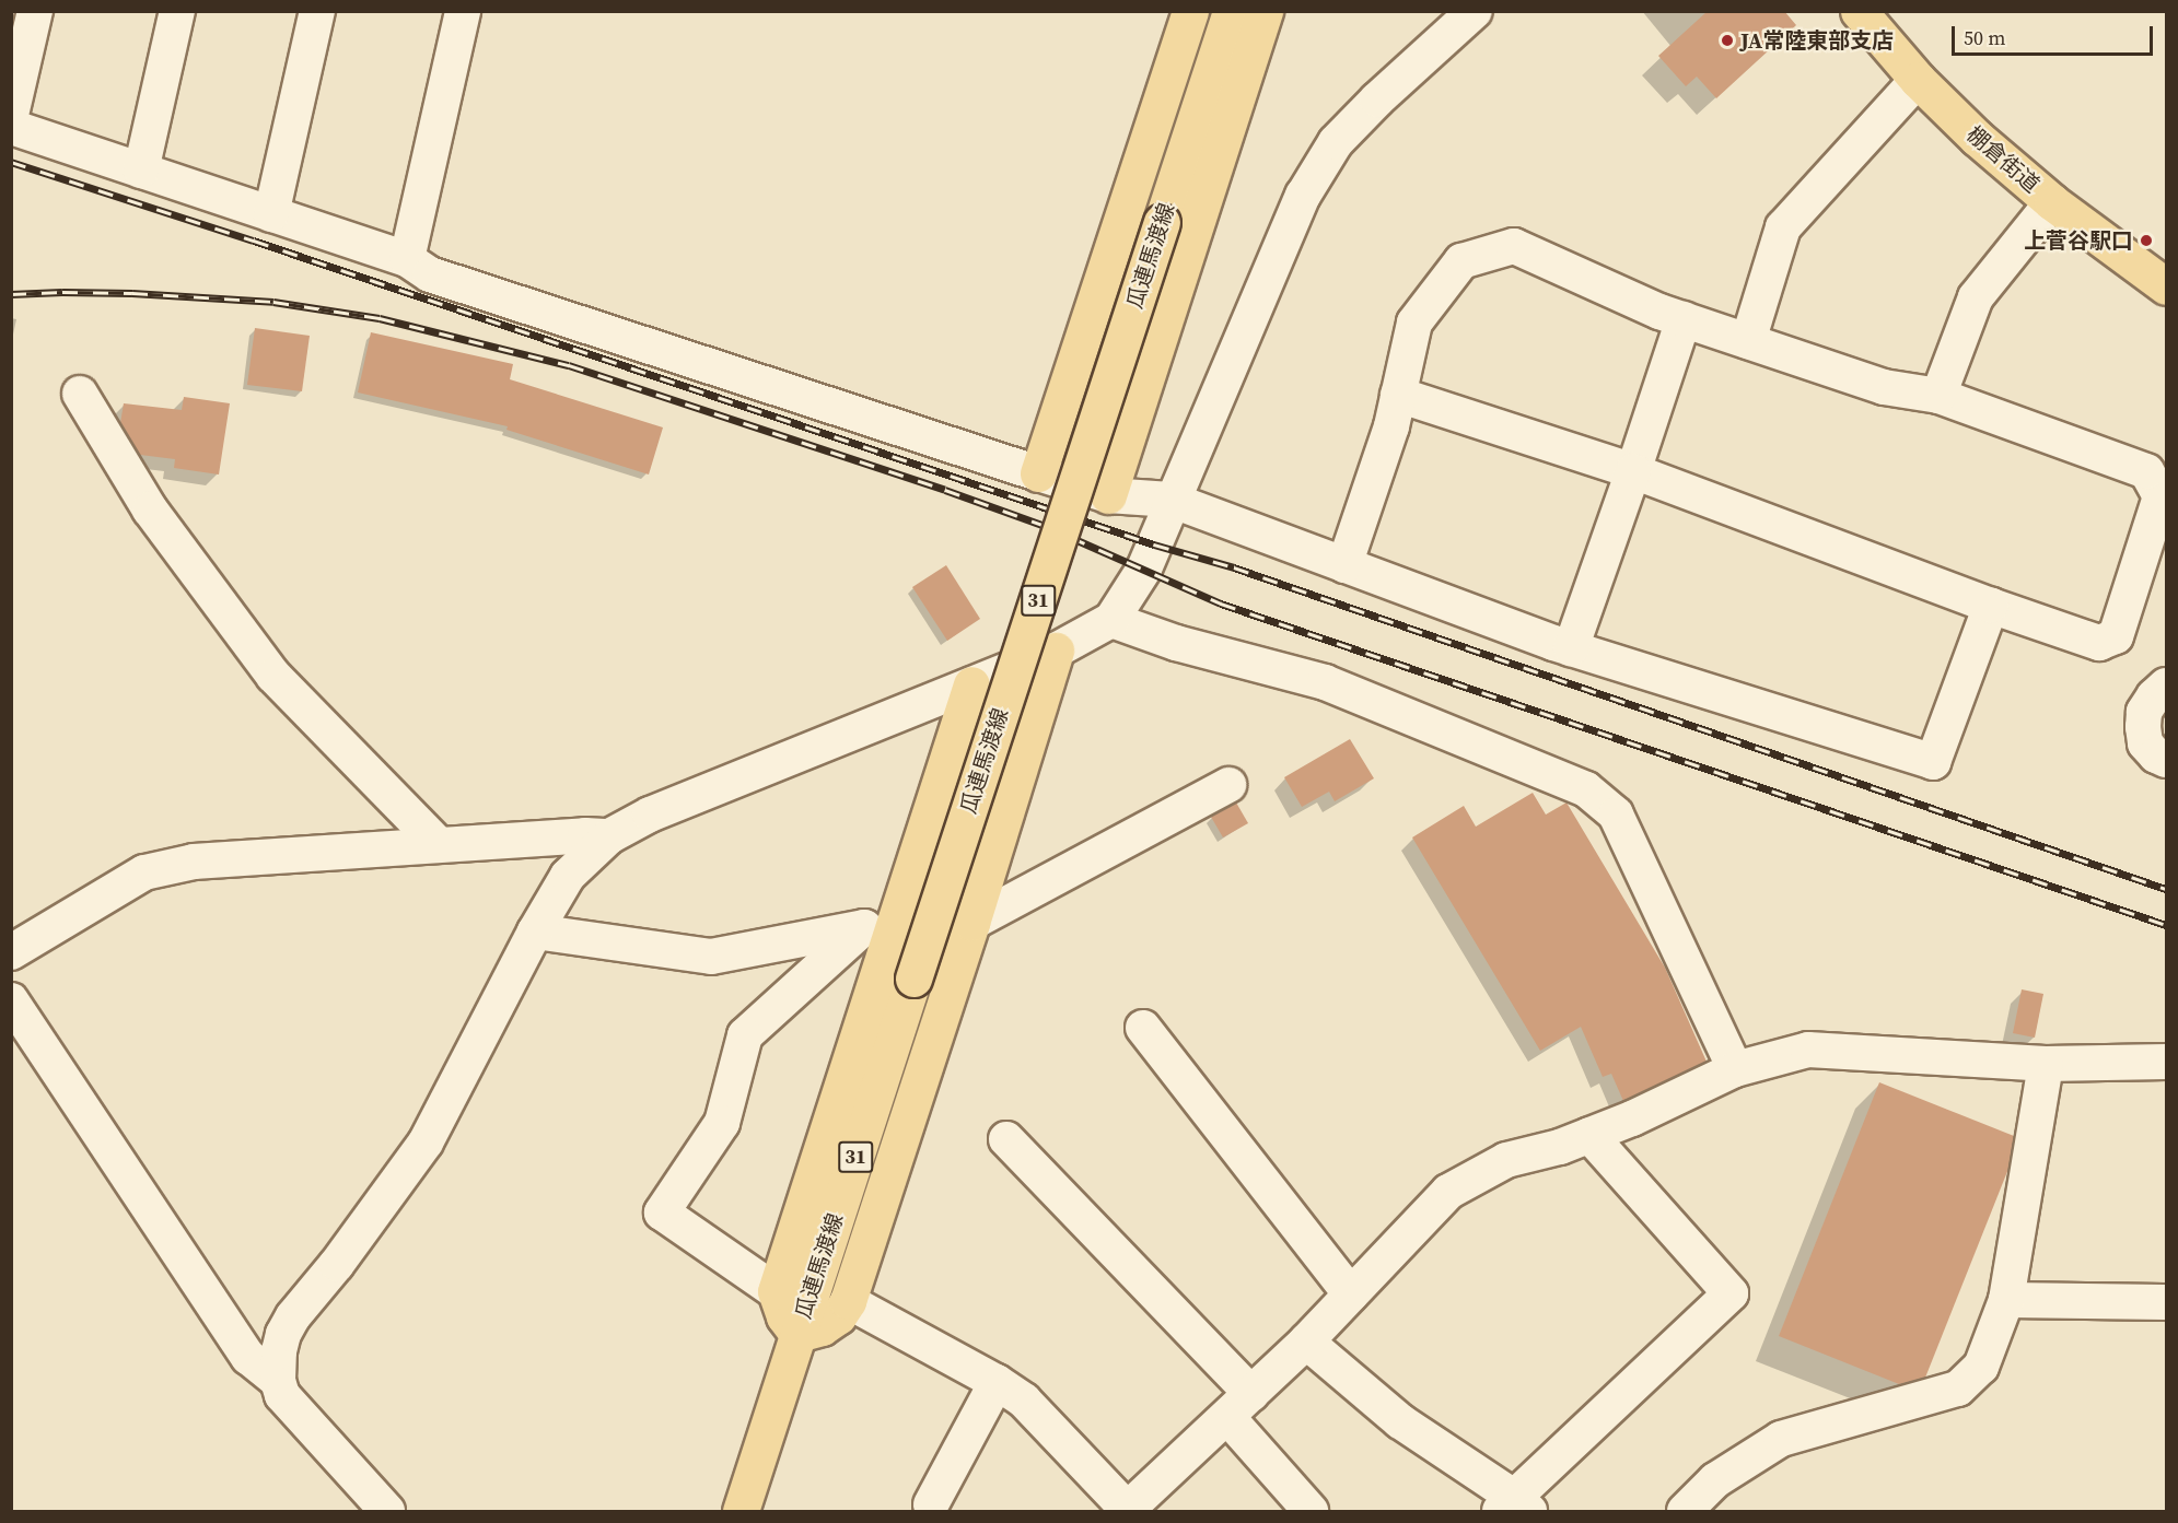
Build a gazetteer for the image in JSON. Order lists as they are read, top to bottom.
{
  "streets": {
    "main road": ["棚倉街道", "瓜連馬渡線", "31"]
  },
  "places": ["JA常陸東部支店", "上菅谷駅口"],
  "scale_bar": "50 m"
}
